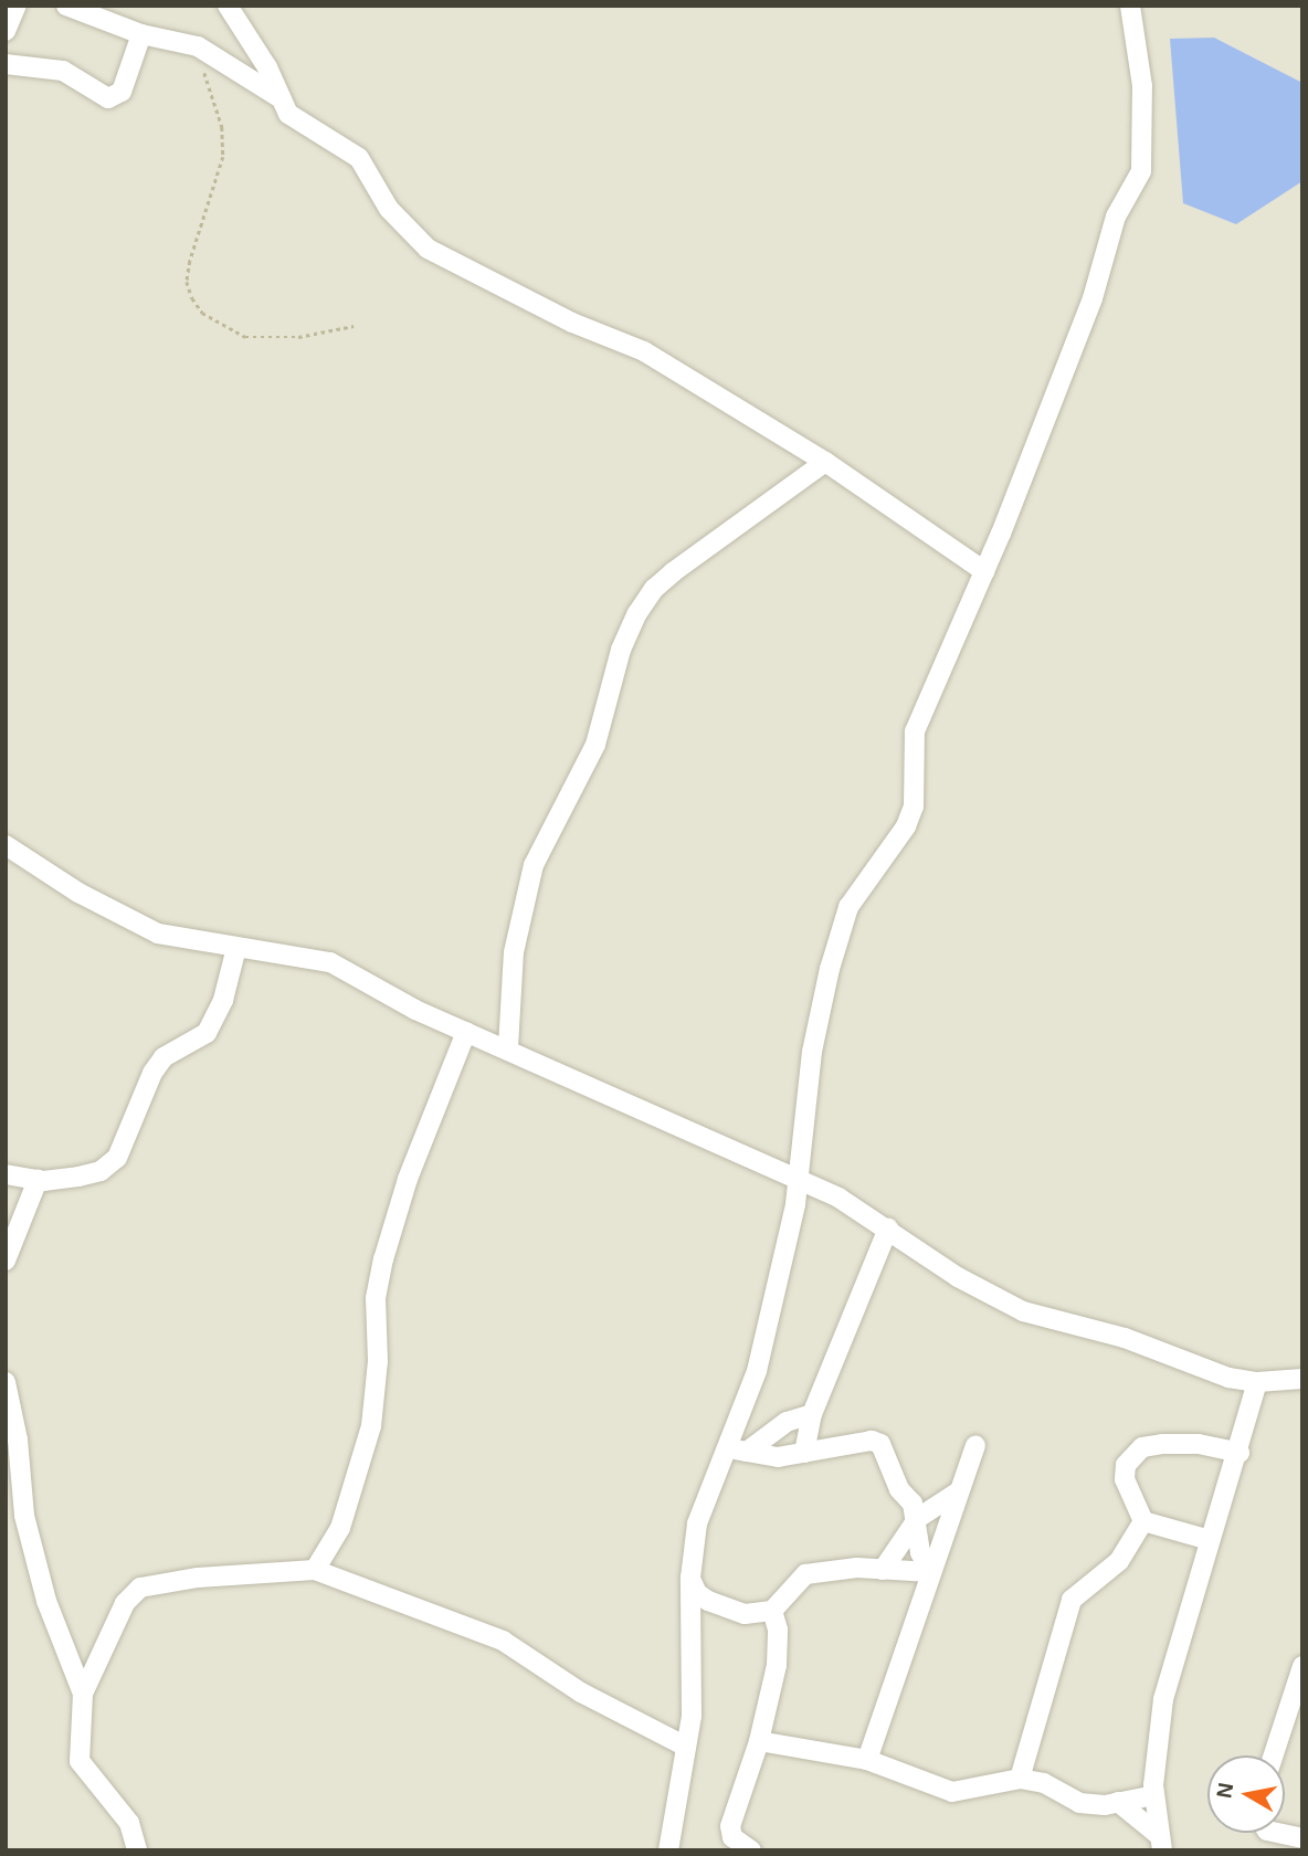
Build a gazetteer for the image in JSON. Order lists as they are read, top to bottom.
{
  "north": "left"
}
